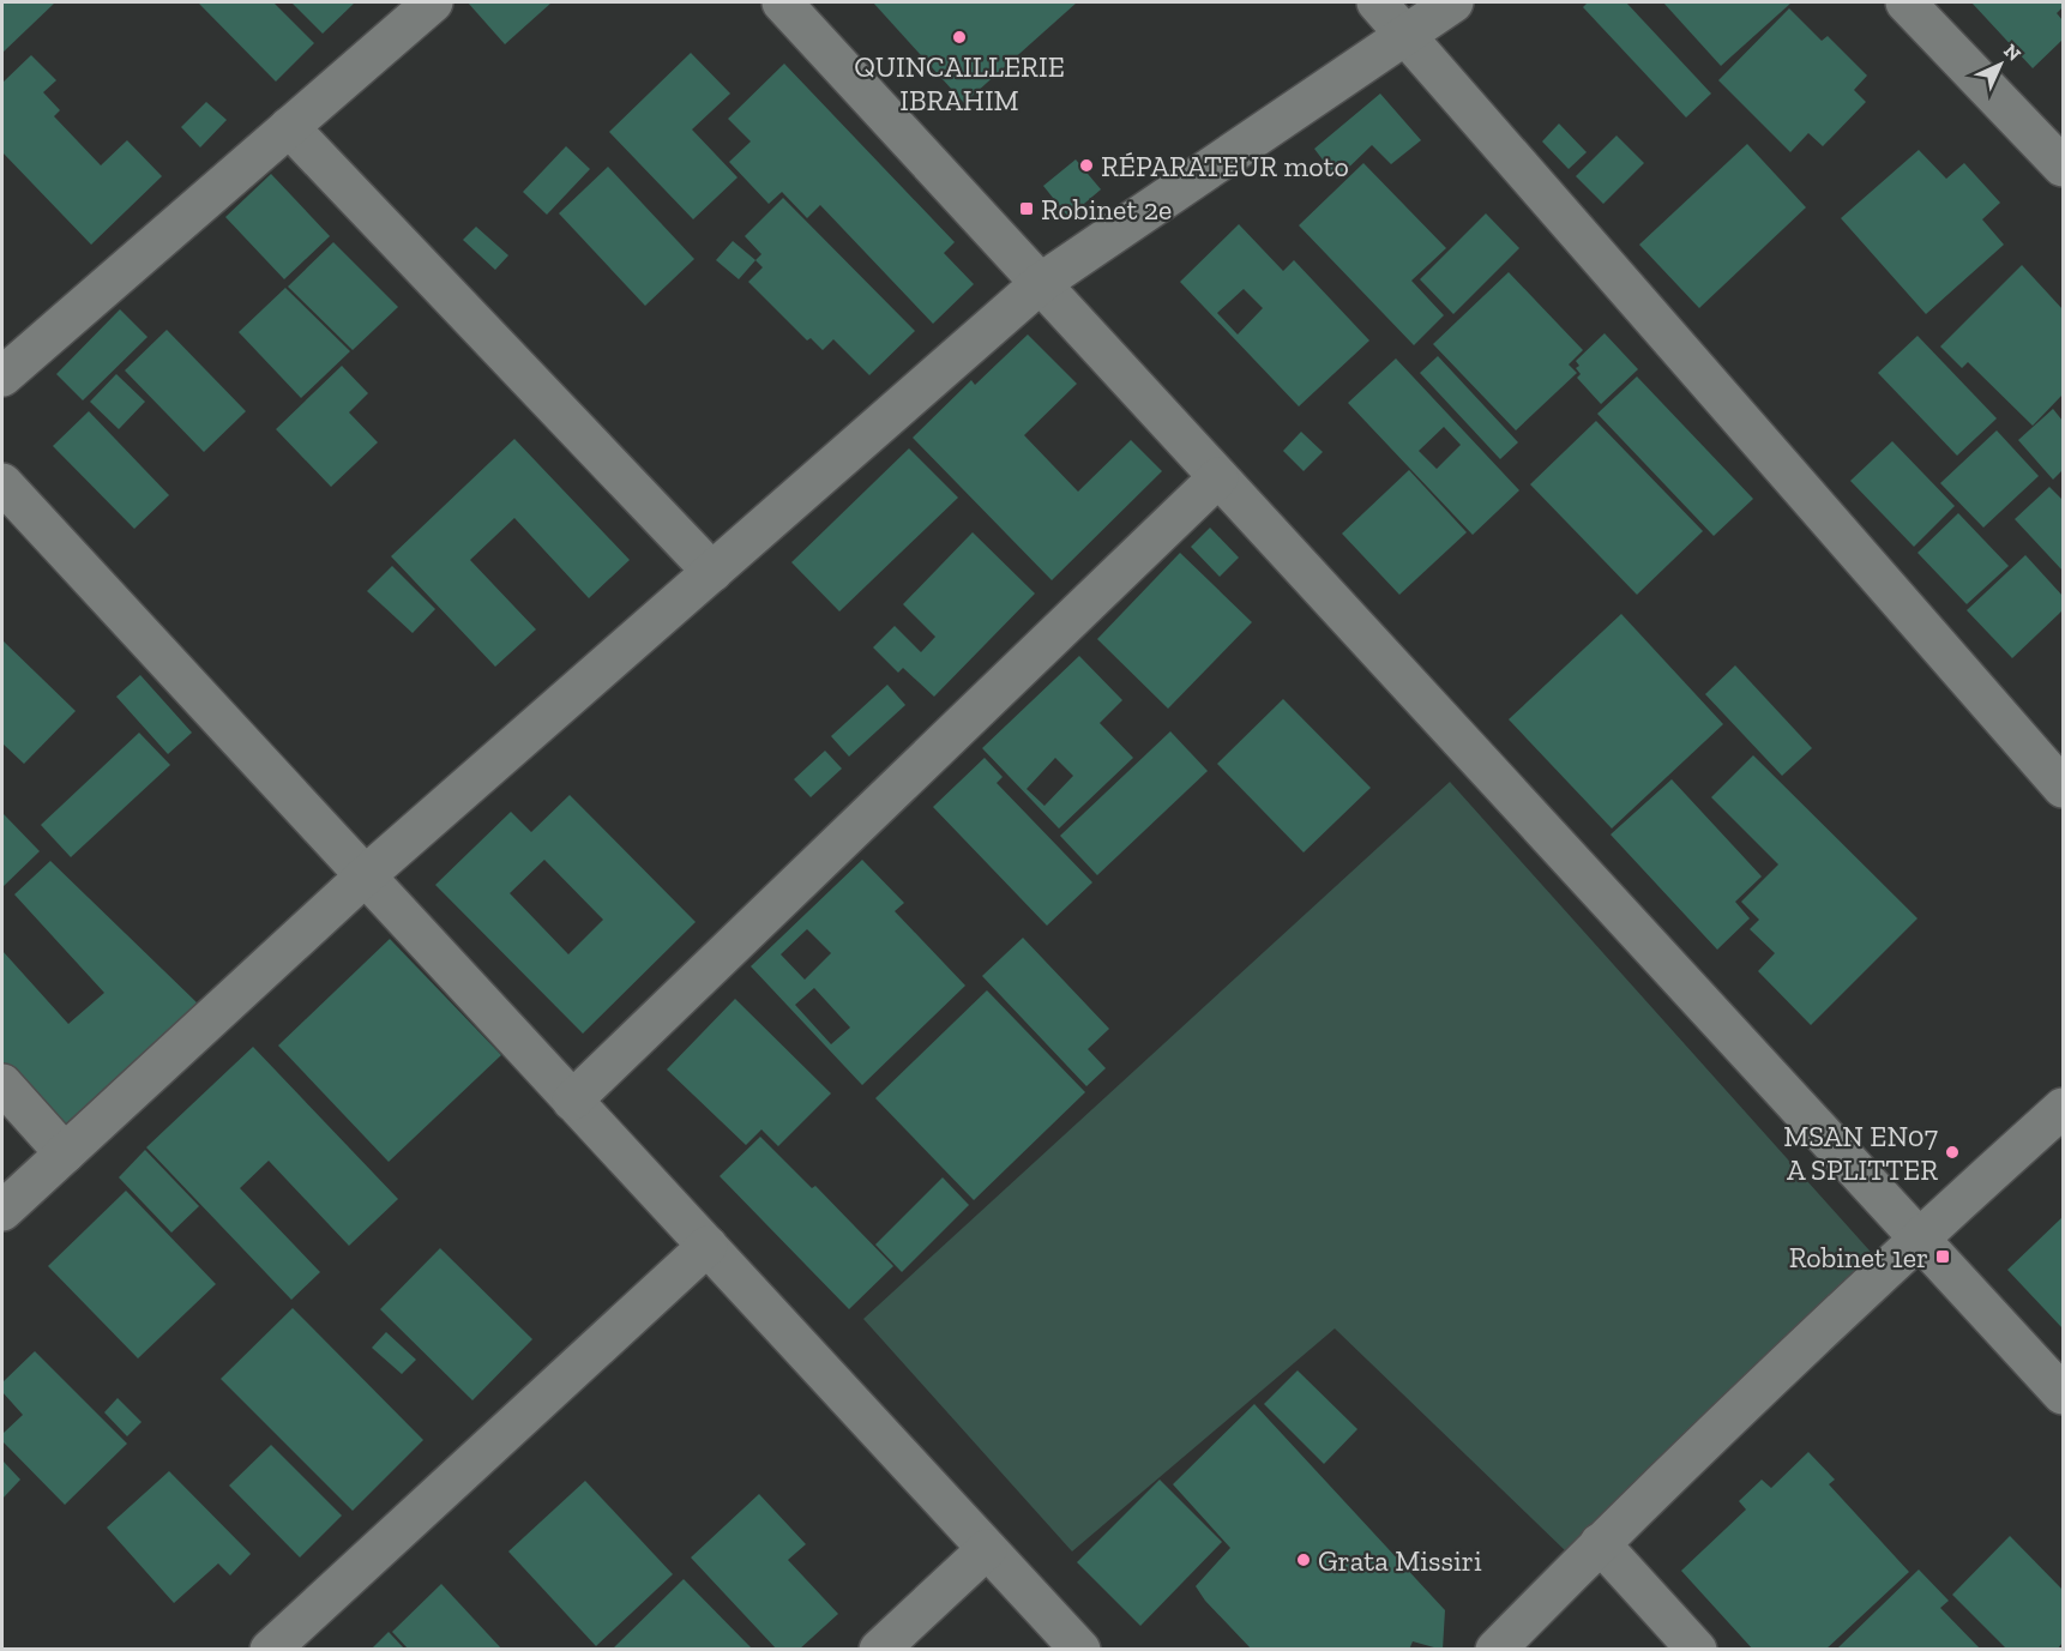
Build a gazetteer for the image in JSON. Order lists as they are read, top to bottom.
{
  "places": {
    "other": [
      "QUINCAILLERIE IBRAHIM",
      "RÉPARATEUR moto",
      "MSAN EN07 A SPLITTER",
      "Grata Missiri"
    ],
    "transit": ["Robinet 2e", "Robinet 1er"]
  },
  "north": "top right"
}
